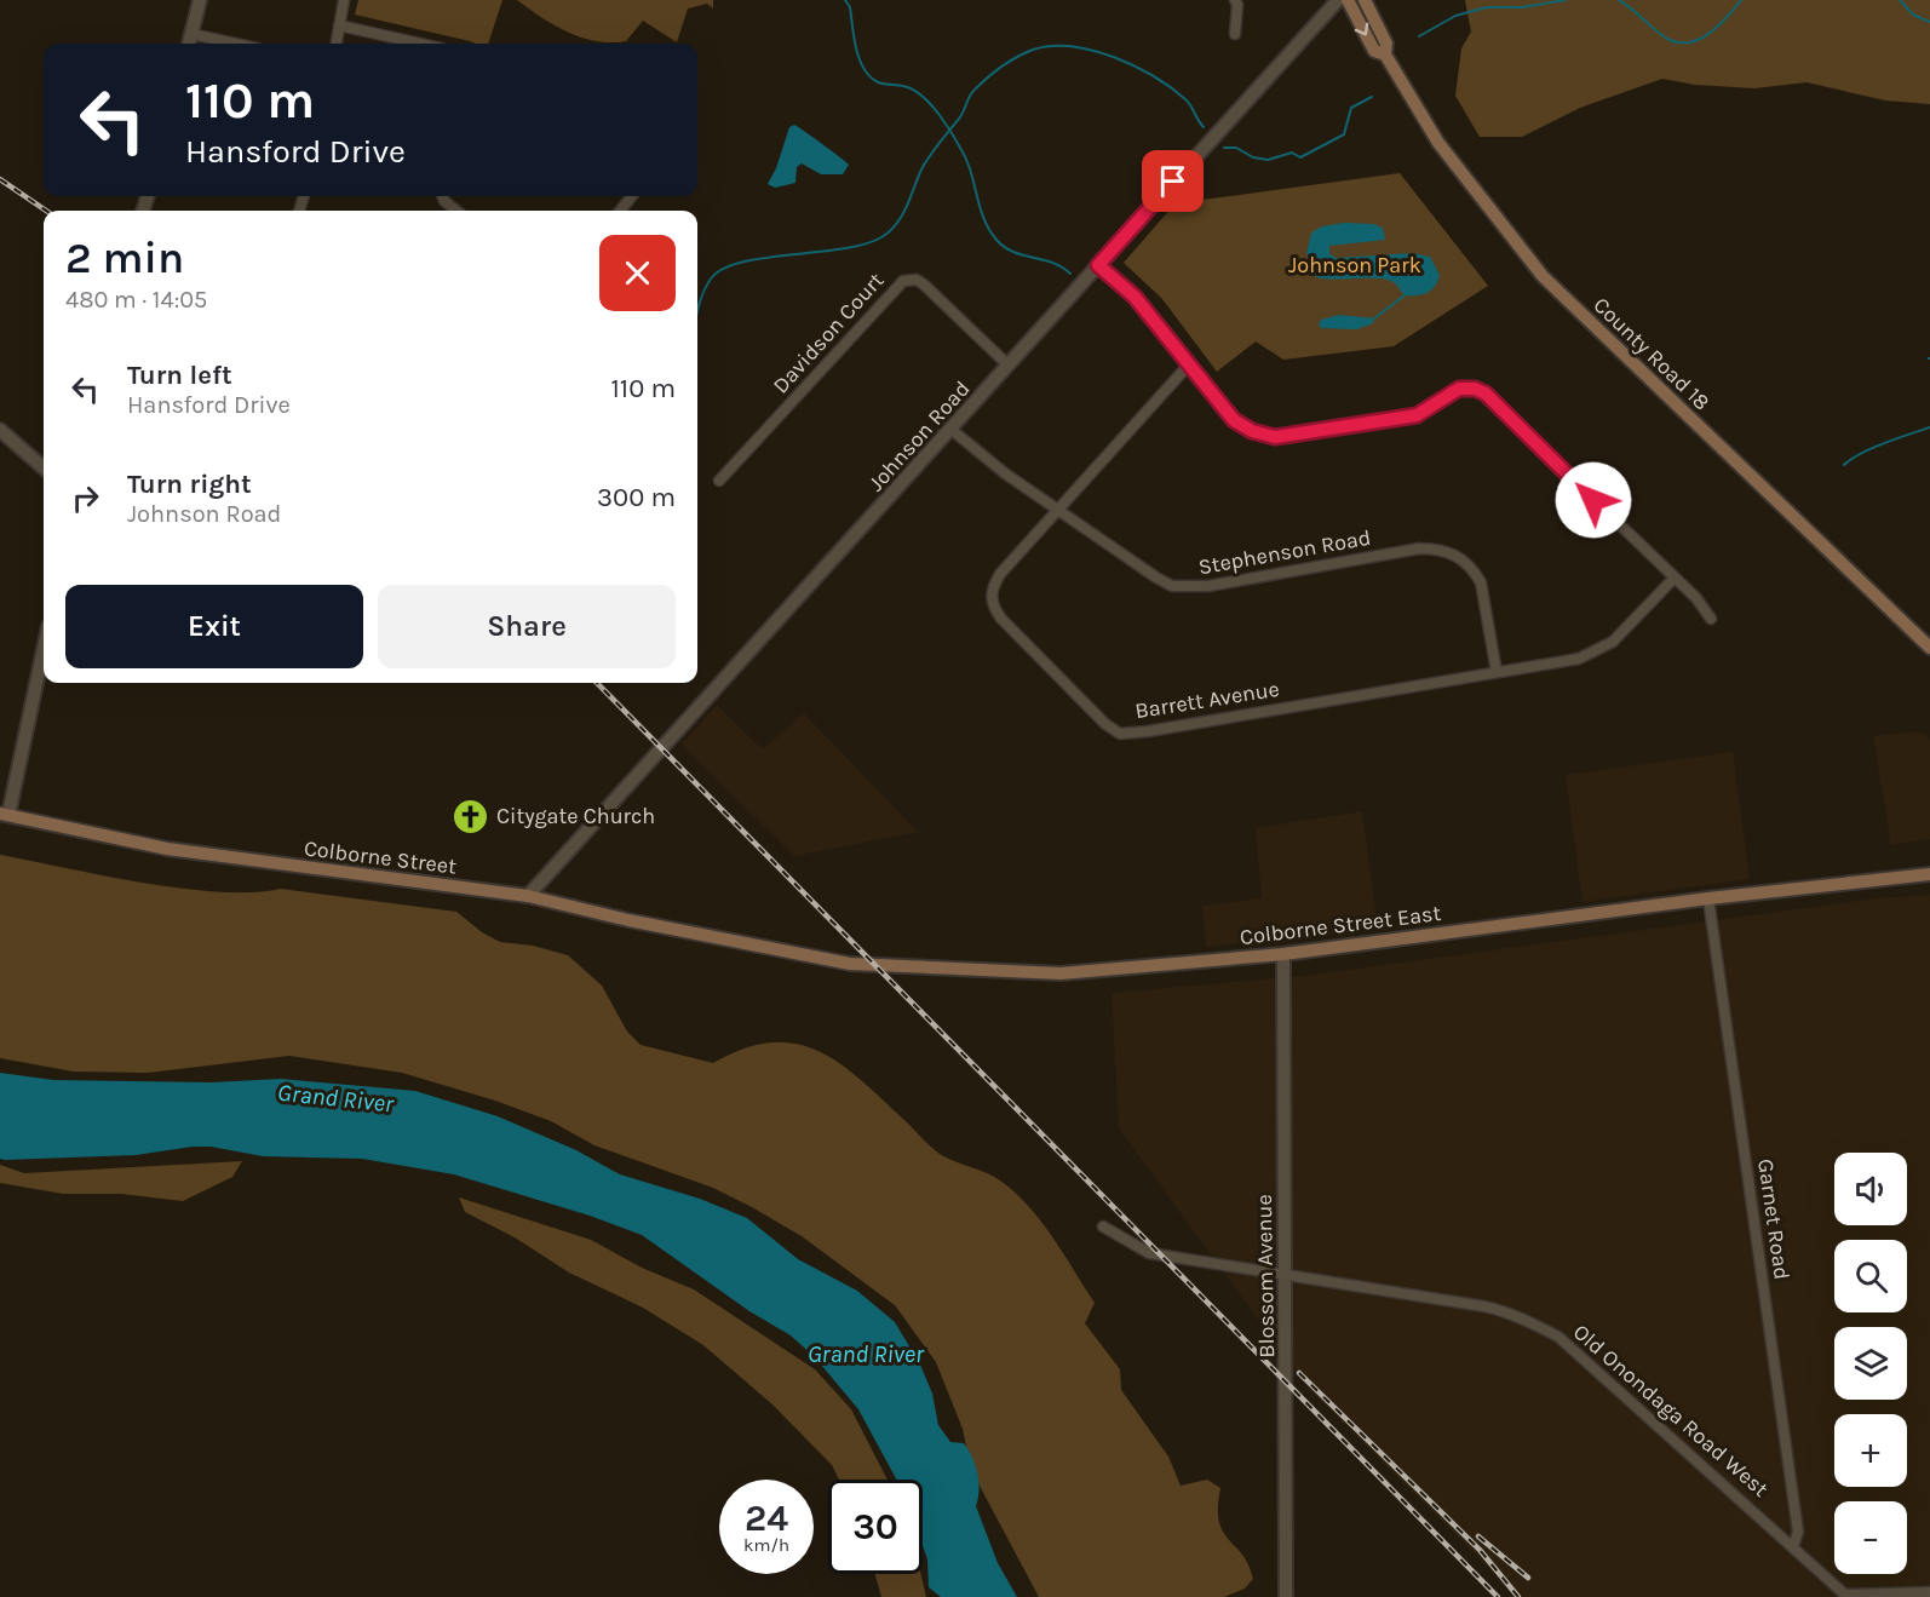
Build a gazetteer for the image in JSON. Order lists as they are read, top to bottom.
{
  "streets": {
    "main road": ["County Road 18", "Colborne Street", "Colborne Street East"],
    "street": [
      "Davidson Court",
      "Johnson Road",
      "Stephenson Road",
      "Barrett Avenue",
      "Garnet Road",
      "Blossom Avenue",
      "Old Onondaga Road West"
    ]
  },
  "crossings": [
    ["Davidson Court", "Johnson Road"],
    ["Johnson Road", "Stephenson Road"],
    ["Johnson Road", "Colborne Street"],
    ["Stephenson Road", "Barrett Avenue"],
    ["Colborne Street", "Colborne Street East"],
    ["Colborne Street East", "Garnet Road"],
    ["Colborne Street East", "Blossom Avenue"],
    ["Garnet Road", "Old Onondaga Road West"],
    ["Blossom Avenue", "Old Onondaga Road West"]
  ],
  "water": ["Grand River"],
  "parks": ["Johnson Park"],
  "places": {
    "church": ["Citygate Church"]
  },
  "page": {
    "turn": ["110 m", "Hansford Drive"],
    "heading": ["2 min", "480 m · 14:05"],
    "list": [
      {
        "name": "Turn left",
        "note": "Hansford Drive",
        "value": "110 m"
      },
      {
        "name": "Turn right",
        "note": "Johnson Road",
        "value": "300 m"
      }
    ],
    "buttons": ["Exit", "Share"],
    "map_buttons": ["+", "−"],
    "speed": "24 km/h",
    "limit": "30"
  }
}
